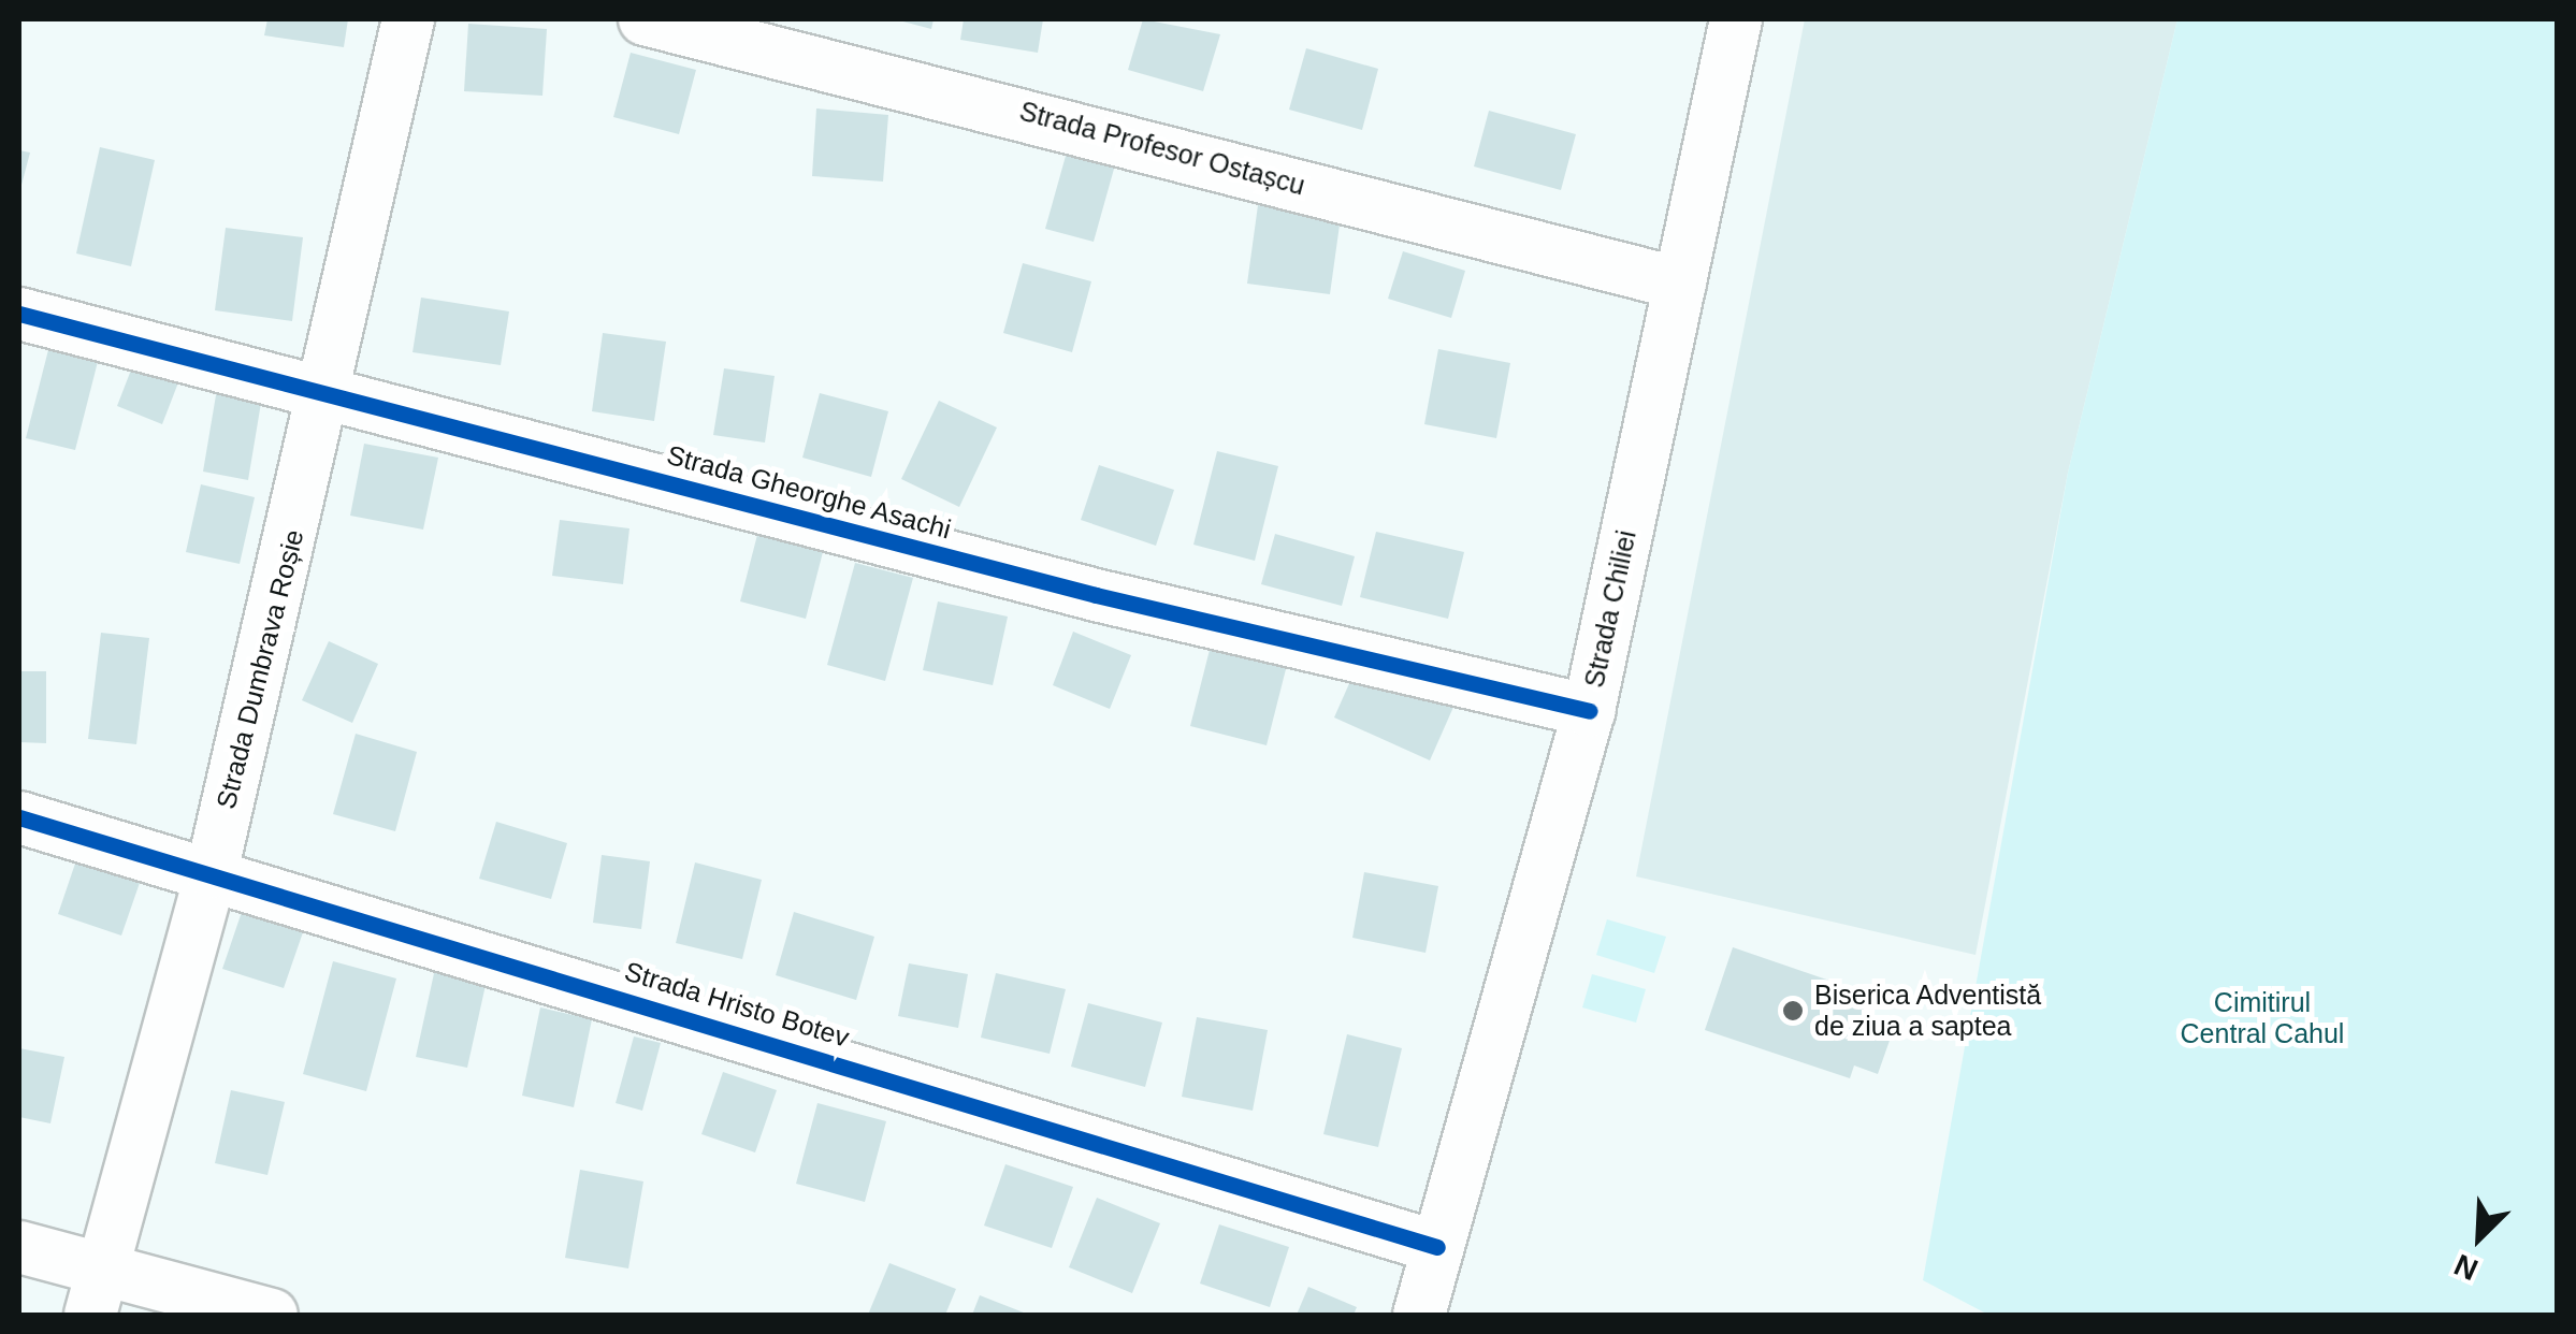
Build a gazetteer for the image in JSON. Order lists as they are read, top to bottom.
{
  "streets": {
    "street": [
      "Strada Profesor Ostașcu",
      "Strada Gheorghe Asachi",
      "Strada Chiliei",
      "Strada Dumbrava Roșie",
      "Strada Hristo Botev"
    ]
  },
  "crossings": [
    ["Strada Profesor Ostașcu", "Strada Chiliei"],
    ["Strada Gheorghe Asachi", "Strada Chiliei"],
    ["Strada Gheorghe Asachi", "Strada Dumbrava Roșie"],
    ["Strada Chiliei", "Strada Hristo Botev"],
    ["Strada Dumbrava Roșie", "Strada Hristo Botev"]
  ],
  "parks": ["Cimitirul Central Cahul"],
  "places": ["Biserica Adventistă de ziua a saptea"],
  "north": "bottom left"
}
